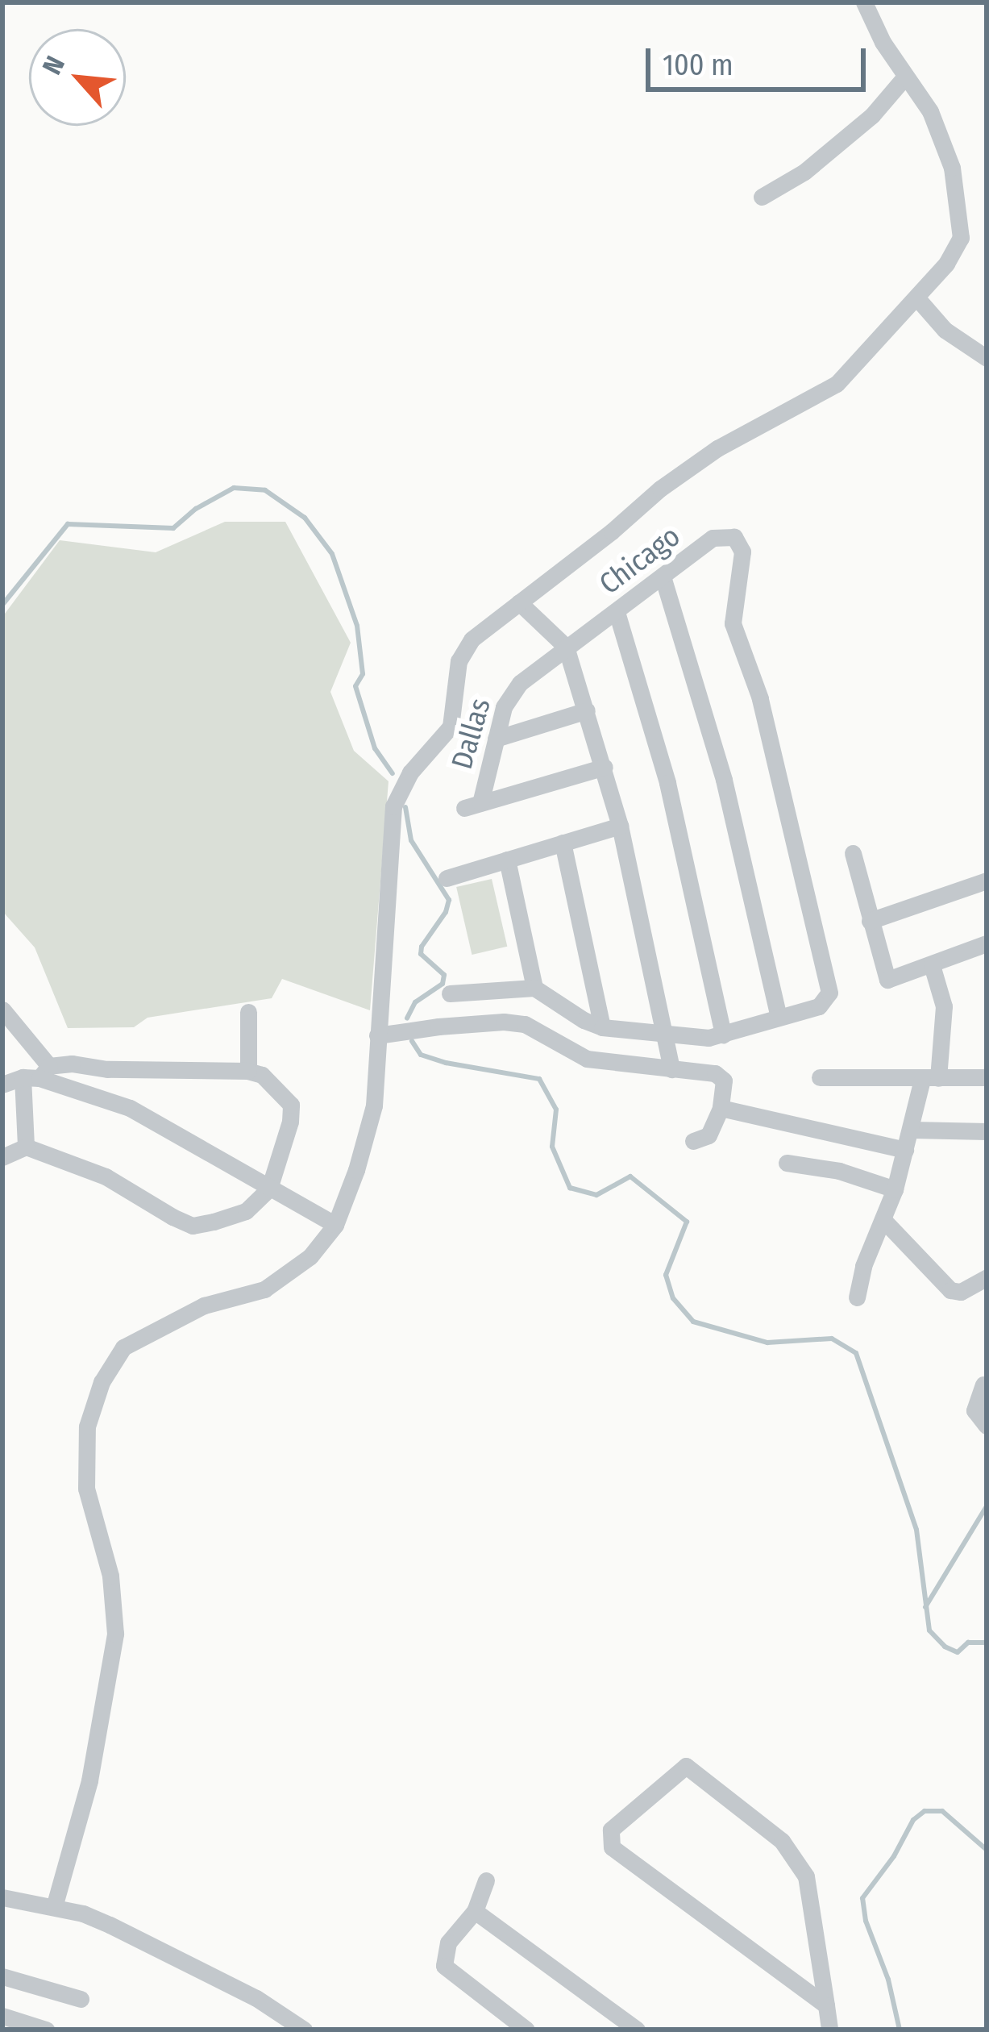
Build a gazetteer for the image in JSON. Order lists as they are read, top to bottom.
{
  "streets": {
    "street": ["Chicago", "Dallas"]
  },
  "crossings": [
    ["Chicago", "Dallas"]
  ],
  "scale_bar": "100 m",
  "north": "top left"
}
